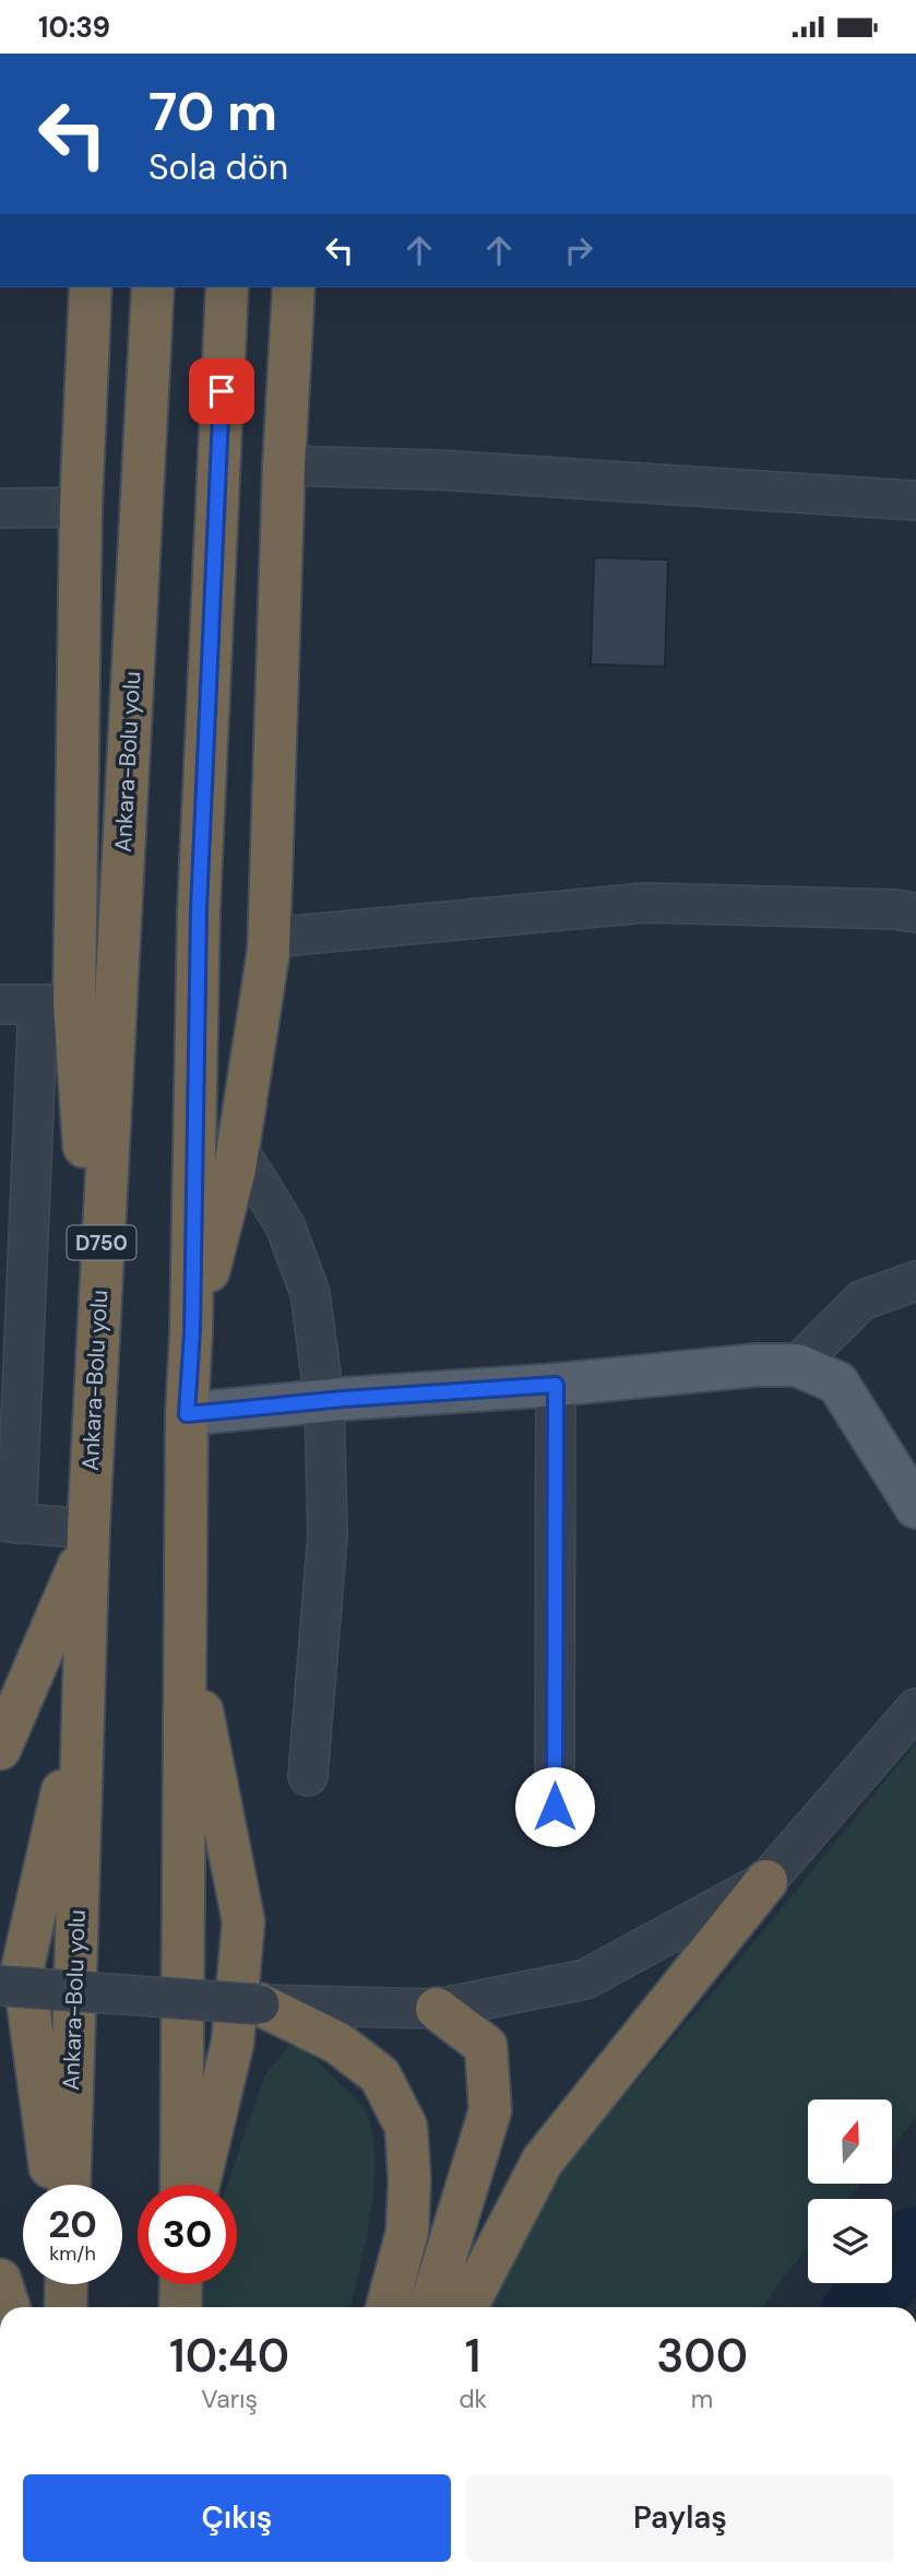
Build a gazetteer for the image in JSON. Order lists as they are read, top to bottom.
{
  "streets": {
    "highway": ["Ankara-Bolu yolu", "D750"]
  },
  "north": "top",
  "page": {
    "status": "10:39",
    "turn": ["70 m", "Sola dön"],
    "speed": "20 km/h",
    "limit": "30",
    "eta": [
      "10:40",
      "Varış",
      "1",
      "dk",
      "300",
      "m"
    ],
    "buttons": ["Çıkış", "Paylaş"]
  }
}
